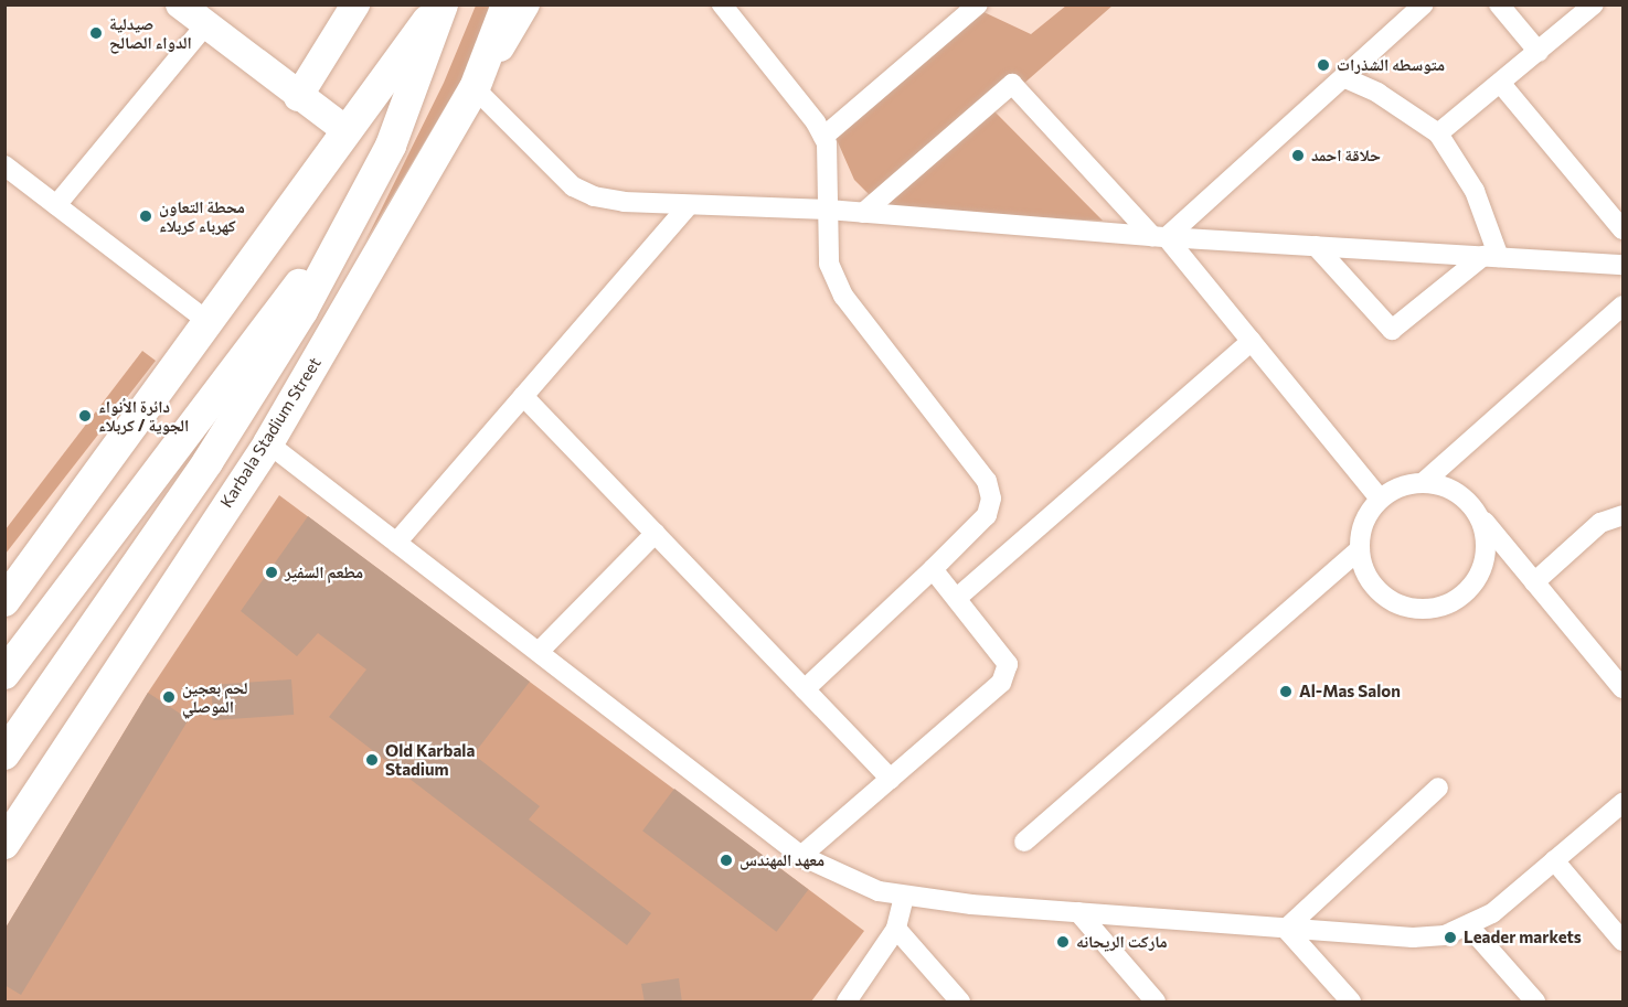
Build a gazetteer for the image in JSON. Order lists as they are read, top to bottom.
{
  "streets": {
    "main road": ["Karbala Stadium Street"]
  },
  "places": [
    "صيدلية الدواء الصالح",
    "متوسطه الشذرات",
    "حلاقة احمد",
    "محطة التعاون كهرباء كربلاء",
    "دائرة الأنواء الجوية / كربلاء",
    "مطعم السفير",
    "Al-Mas Salon",
    "لحم بعجين الموصلي",
    "Old Karbala Stadium",
    "معهد المهندس",
    "Leader markets",
    "ماركت الريحانه"
  ]
}
